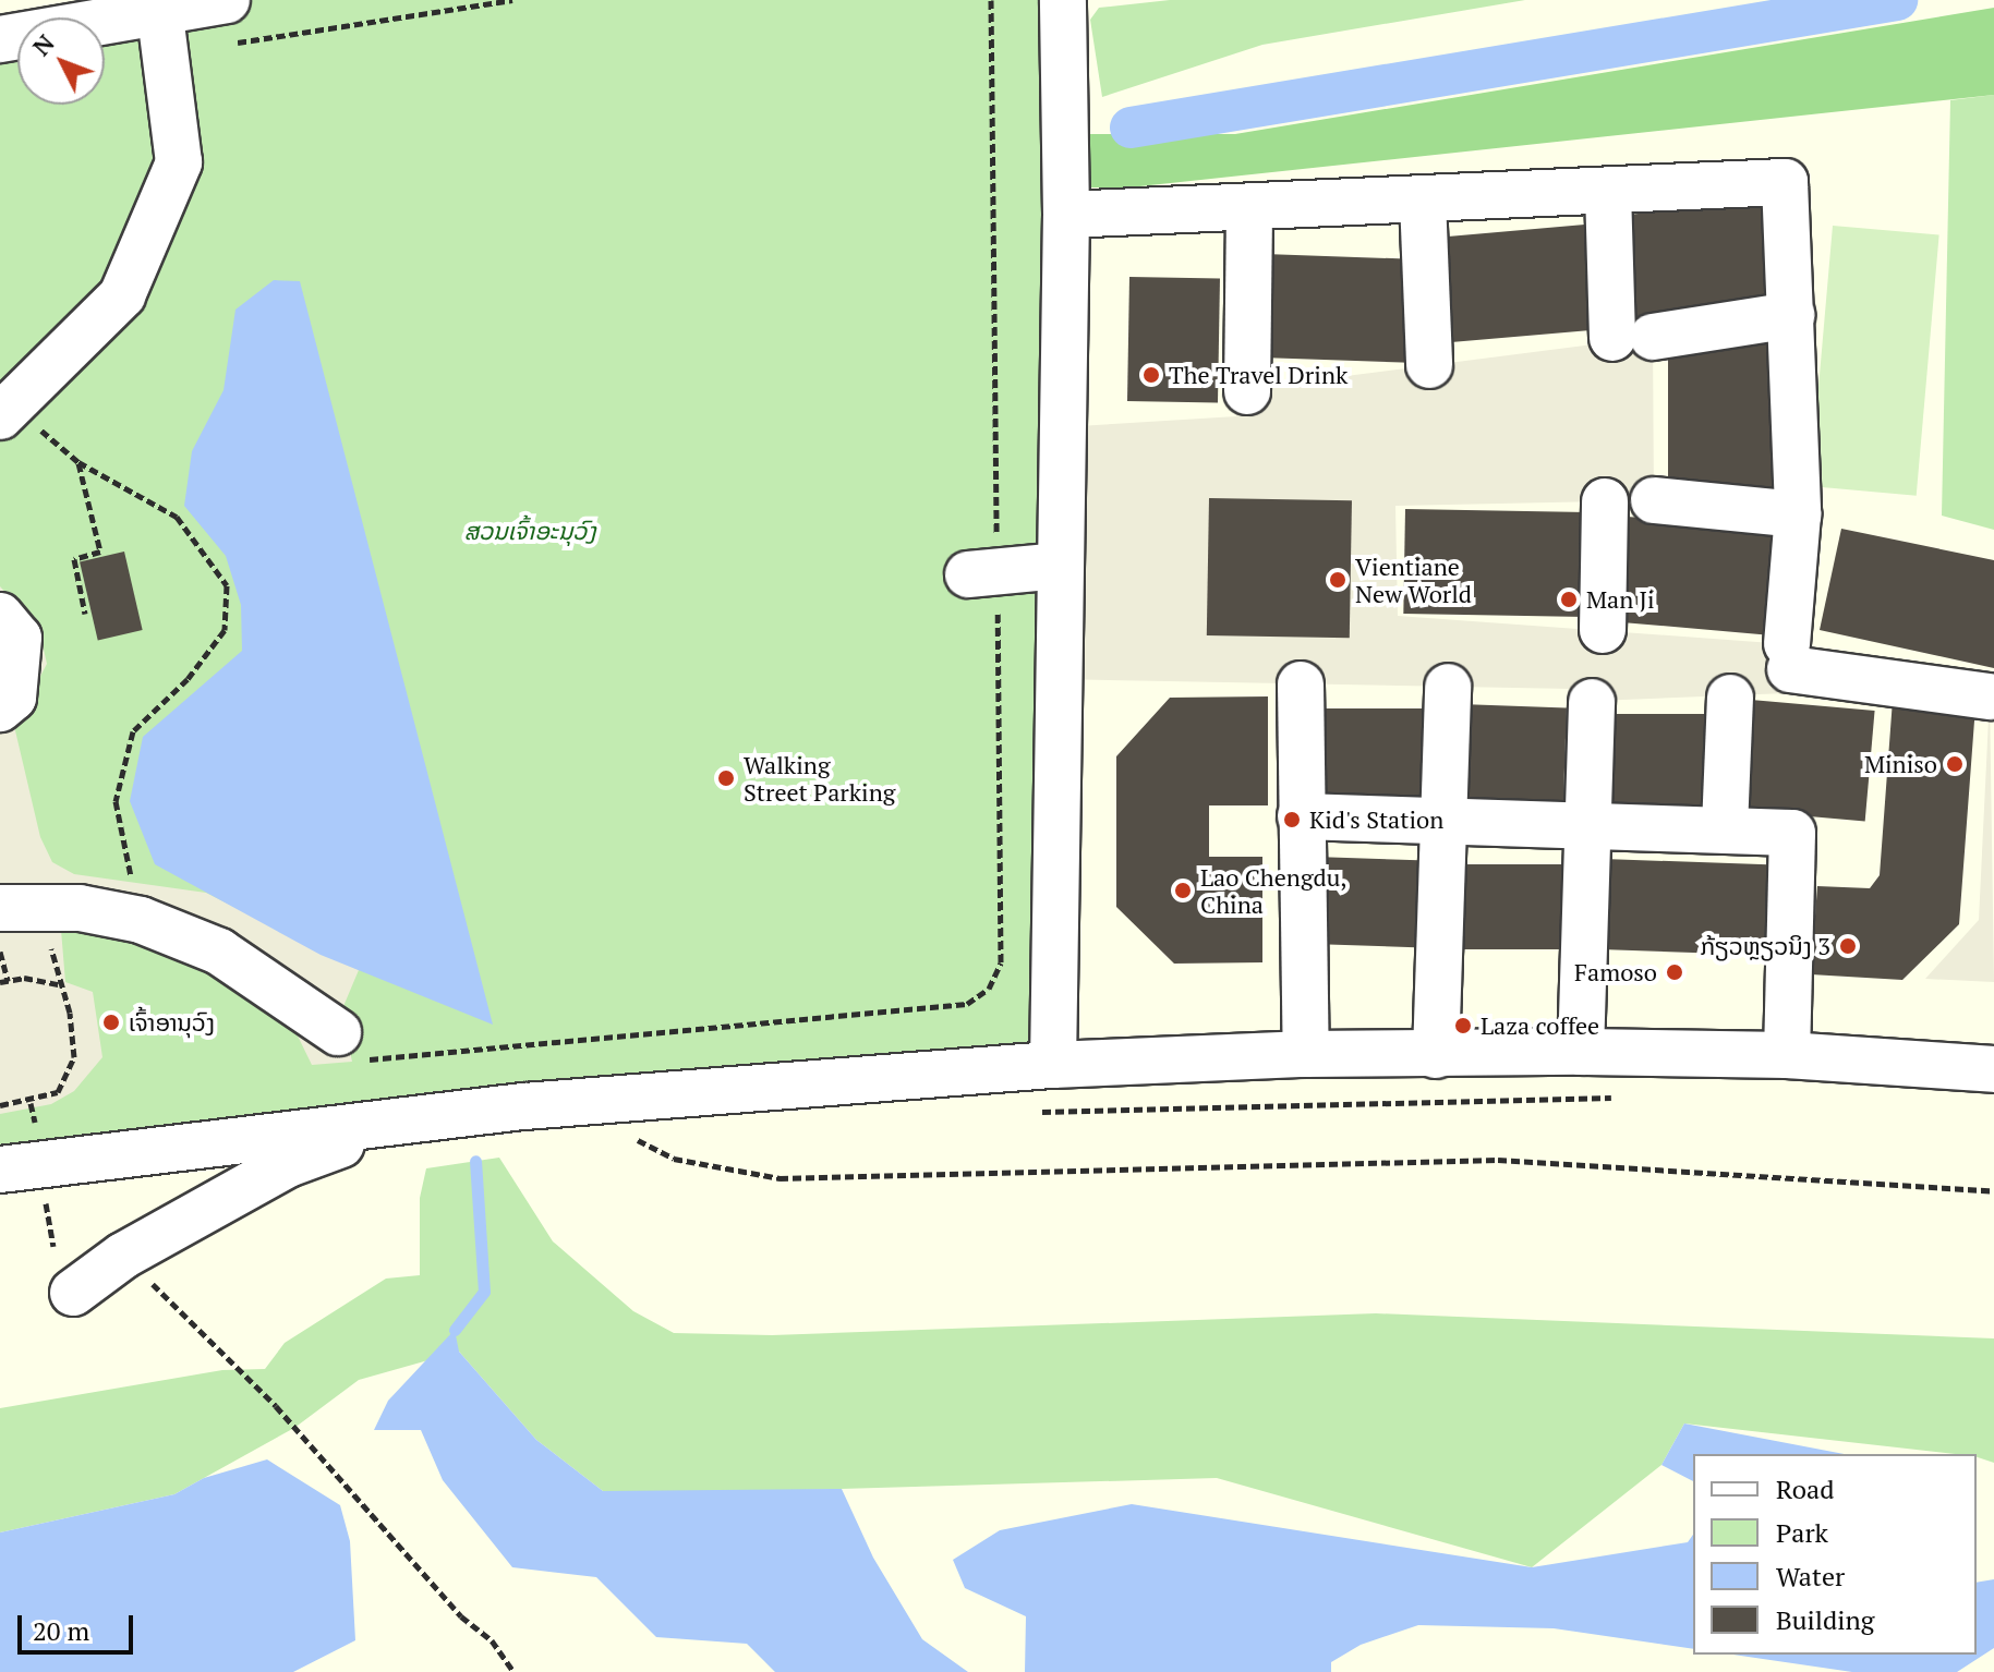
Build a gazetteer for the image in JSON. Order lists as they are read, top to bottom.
{
  "parks": ["ສວນເຈົ້າອະນຸວົງ"],
  "places": [
    "The Travel Drink",
    "Vientiane New World",
    "Man Ji",
    "Miniso",
    "Walking Street Parking",
    "Kid's Station",
    "Lao Chengdu, China",
    "ກ້ຽວຫຼຽວນິງ 3",
    "Famoso",
    "ເຈົ້າອານຸວົງ",
    "Laza coffee"
  ],
  "legend": [
    "Road",
    "Park",
    "Water",
    "Building"
  ],
  "scale_bar": "20 m",
  "north": "top left"
}
